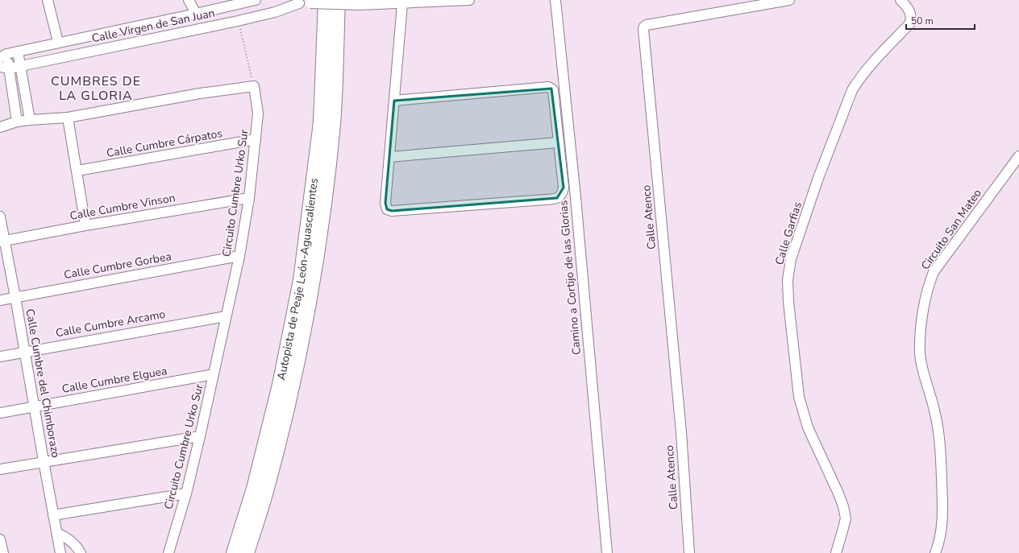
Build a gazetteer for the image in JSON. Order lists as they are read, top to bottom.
{
  "streets": {
    "highway": ["Autopista de Peaje León-Aguascalientes"],
    "street": [
      "Calle Virgen de San Juan",
      "Calle Cumbre Cárpatos",
      "Circuito Cumbre Urko Sur",
      "Calle Cumbre Vinson",
      "Calle Atenco",
      "Circuito San Mateo",
      "Calle Garfias",
      "Calle Cumbre Gorbea",
      "Camino a Cortijo de las Glorias",
      "Calle Cumbre Arcamo",
      "Calle Cumbre Elguea",
      "Calle Cumbre del Chimborazo"
    ]
  },
  "crossings": [
    ["Calle Cumbre Cárpatos", "Circuito Cumbre Urko Sur"],
    ["Circuito Cumbre Urko Sur", "Calle Cumbre Vinson"],
    ["Circuito Cumbre Urko Sur", "Calle Cumbre Gorbea"],
    ["Circuito Cumbre Urko Sur", "Calle Cumbre Arcamo"],
    ["Circuito Cumbre Urko Sur", "Calle Cumbre Elguea"],
    ["Calle Cumbre Vinson", "Calle Cumbre del Chimborazo"],
    ["Calle Cumbre Gorbea", "Calle Cumbre del Chimborazo"],
    ["Calle Cumbre Arcamo", "Calle Cumbre del Chimborazo"],
    ["Calle Cumbre Elguea", "Calle Cumbre del Chimborazo"]
  ],
  "districts": ["CUMBRES DE LA GLORIA"],
  "scale_bar": "50 m"
}
